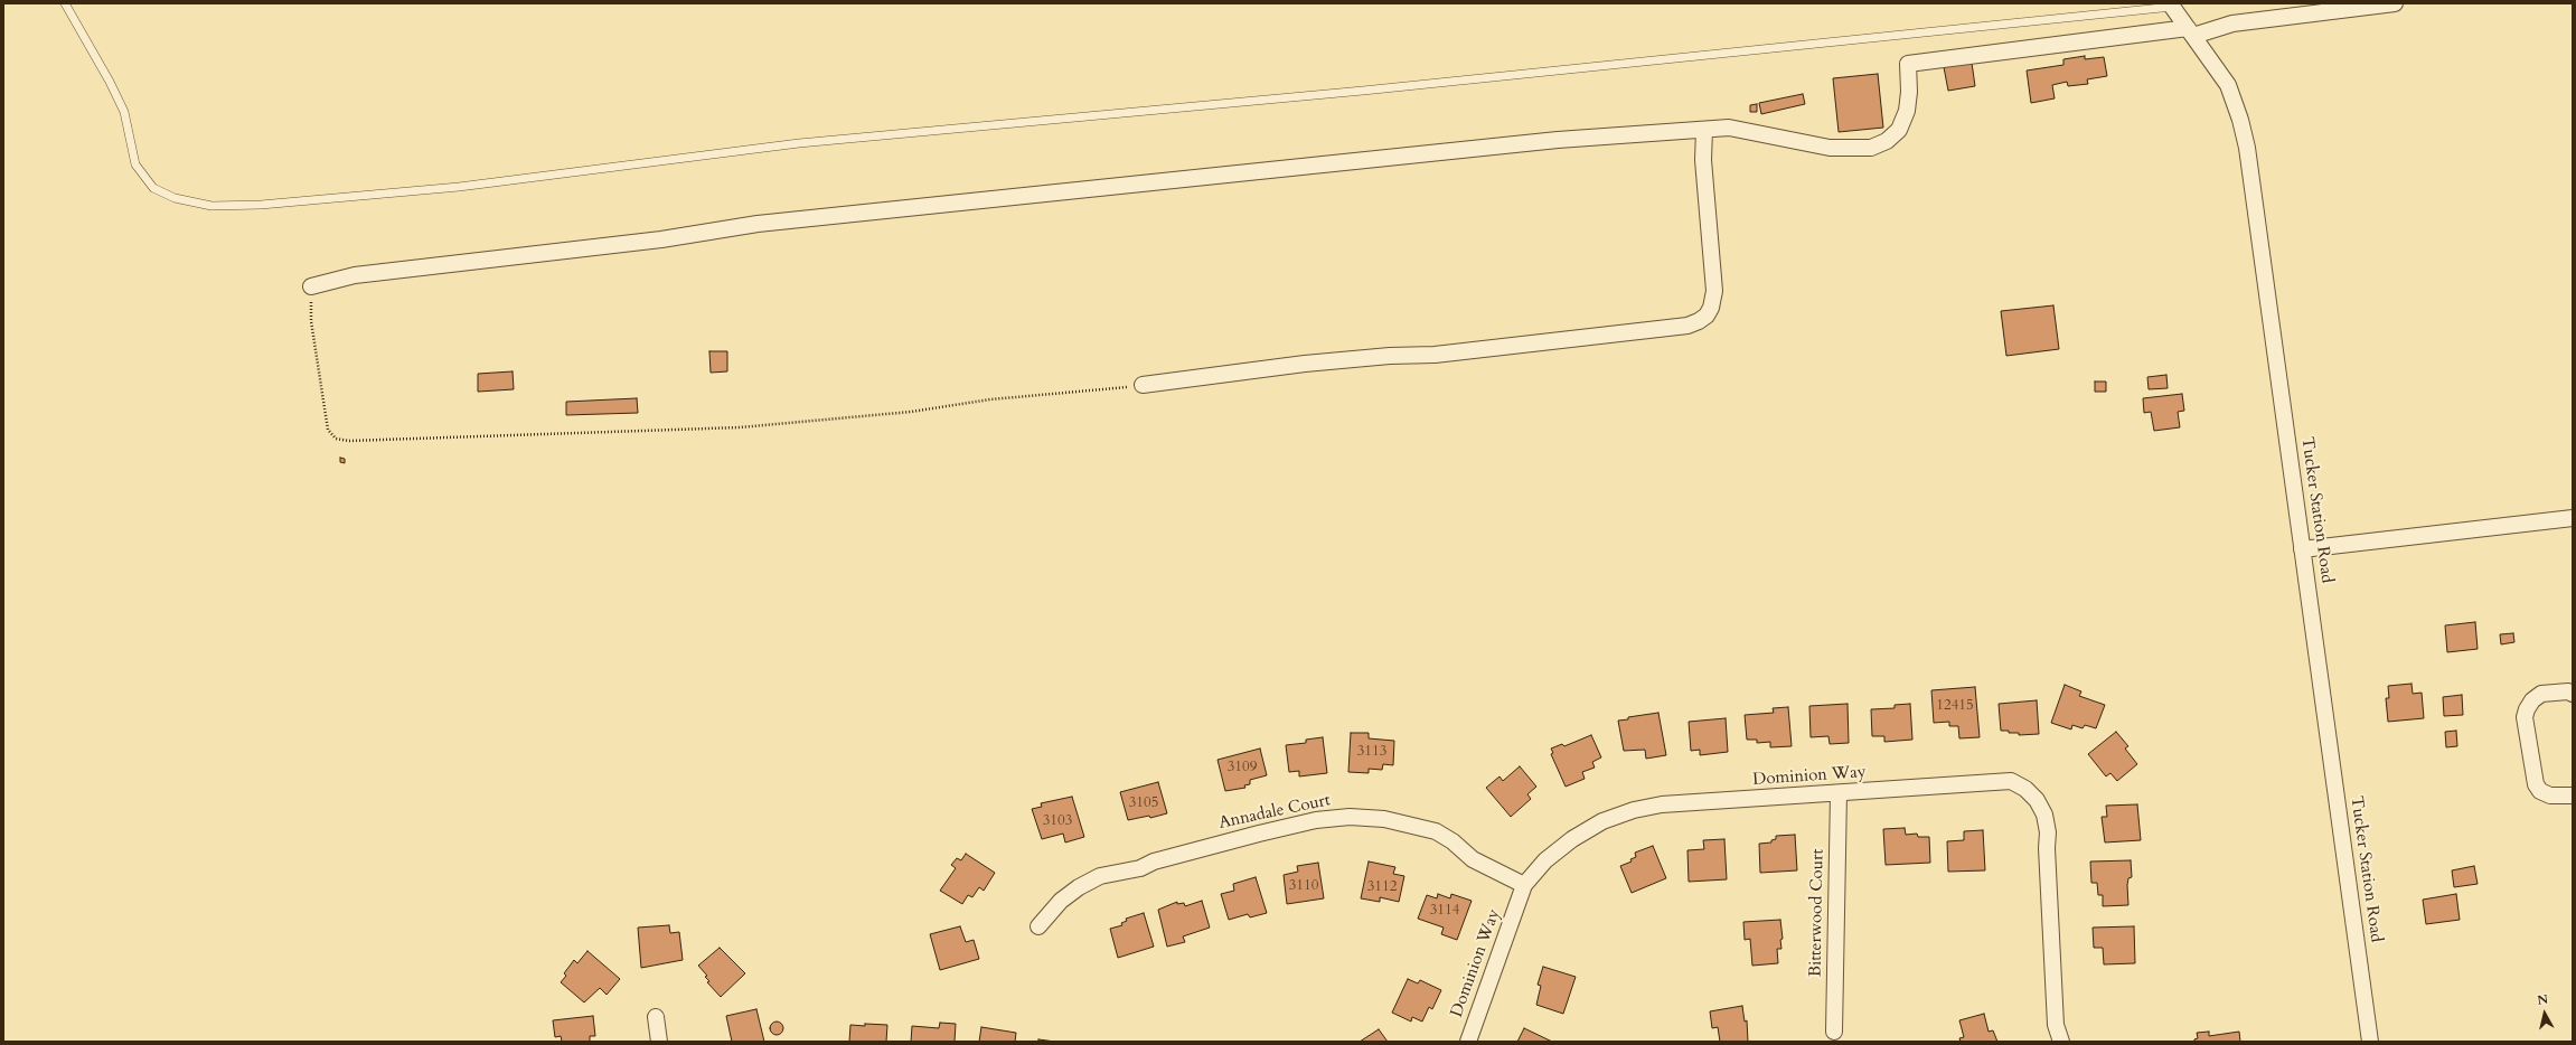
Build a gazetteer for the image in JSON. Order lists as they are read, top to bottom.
{
  "streets": {
    "street": [
      "Tucker Station Road",
      "Dominion Way",
      "Annadale Court",
      "Bitterwood Court"
    ]
  },
  "crossings": [
    ["Dominion Way", "Annadale Court"],
    ["Dominion Way", "Bitterwood Court"]
  ],
  "house_numbers": [
    "12415",
    "3113",
    "3109",
    "3105",
    "3103",
    "3110",
    "3112",
    "3114"
  ],
  "north": "top"
}
